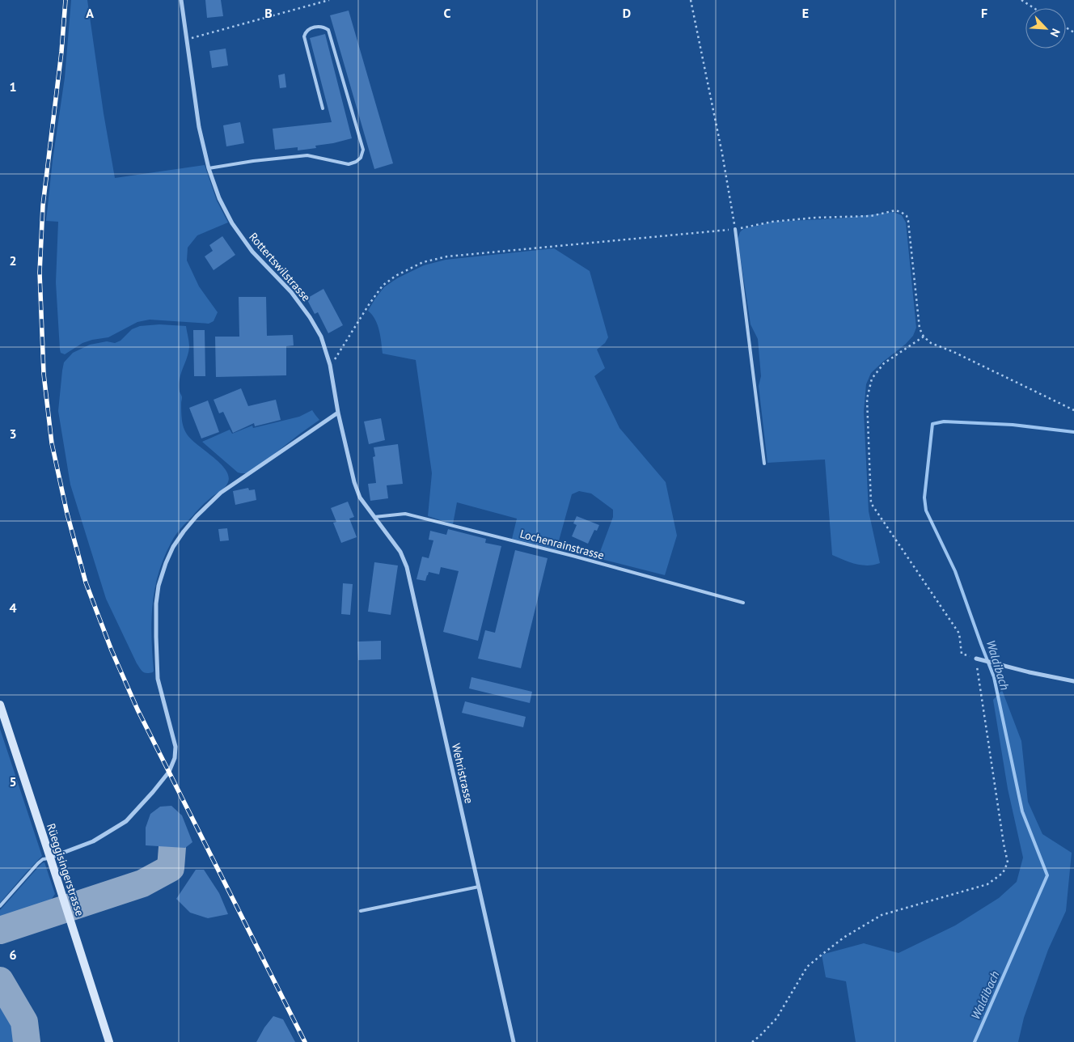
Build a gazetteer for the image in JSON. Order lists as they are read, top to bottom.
{
  "streets": {
    "main road": ["Rüeggisingerstrasse"],
    "street": ["Rottertswilstrasse", "Wehristrasse"],
    "lane": ["Lochenrainstrasse"]
  },
  "crossings": [
    ["Rottertswilstrasse", "Lochenrainstrasse"],
    ["Rottertswilstrasse", "Wehristrasse"],
    ["Lochenrainstrasse", "Wehristrasse"]
  ],
  "water": ["Waldibach"],
  "north": "bottom right",
  "grid": {
    "columns": [
      "A",
      "B",
      "C",
      "D",
      "E",
      "F"
    ],
    "rows": [
      "1",
      "2",
      "3",
      "4",
      "5",
      "6"
    ]
  }
}
